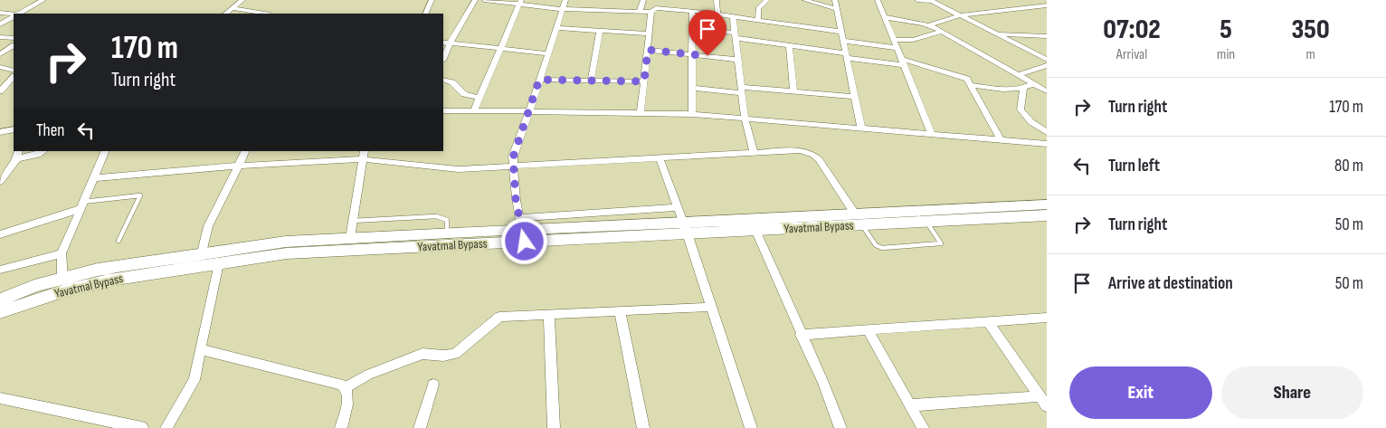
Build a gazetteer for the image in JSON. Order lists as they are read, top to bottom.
{
  "streets": {
    "main road": ["Yavatmal Bypass"]
  },
  "page": {
    "eta": [
      "07:02",
      "Arrival",
      "5",
      "min",
      "350",
      "m"
    ],
    "turn": ["170 m", "Turn right"],
    "list": [
      {
        "name": "Turn right",
        "value": "170 m"
      },
      {
        "name": "Turn left",
        "value": "80 m"
      },
      {
        "name": "Turn right",
        "value": "50 m"
      },
      {
        "name": "Arrive at destination",
        "value": "50 m"
      }
    ],
    "then": "Then",
    "buttons": ["Exit", "Share"]
  }
}
